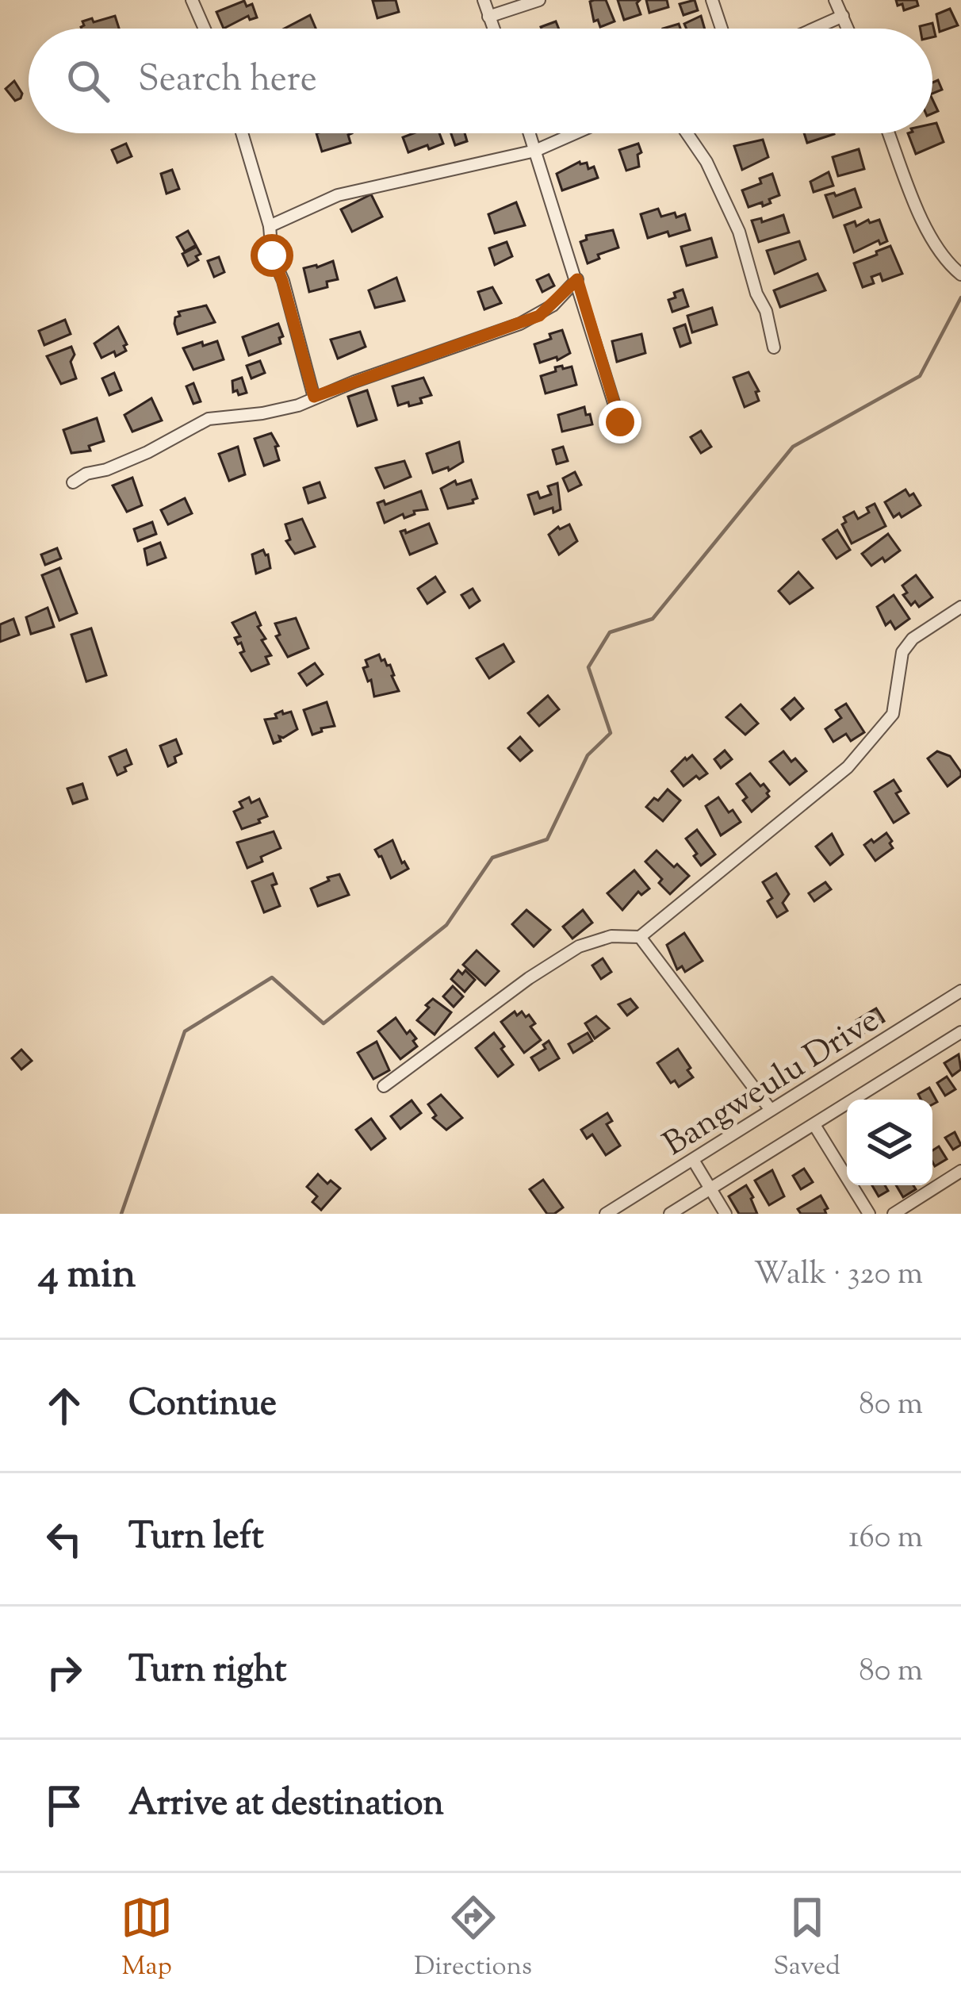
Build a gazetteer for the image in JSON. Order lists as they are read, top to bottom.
{
  "streets": {
    "street": ["Bangweulu Drive"]
  },
  "page": {
    "search": "Search here",
    "heading": ["4 min", "Walk · 320 m"],
    "list": [
      ["Continue", "80 m"],
      ["Turn left", "160 m"],
      ["Turn right", "80 m"],
      "Arrive at destination"
    ],
    "nav": ["Map", "Directions", "Saved"]
  }
}
